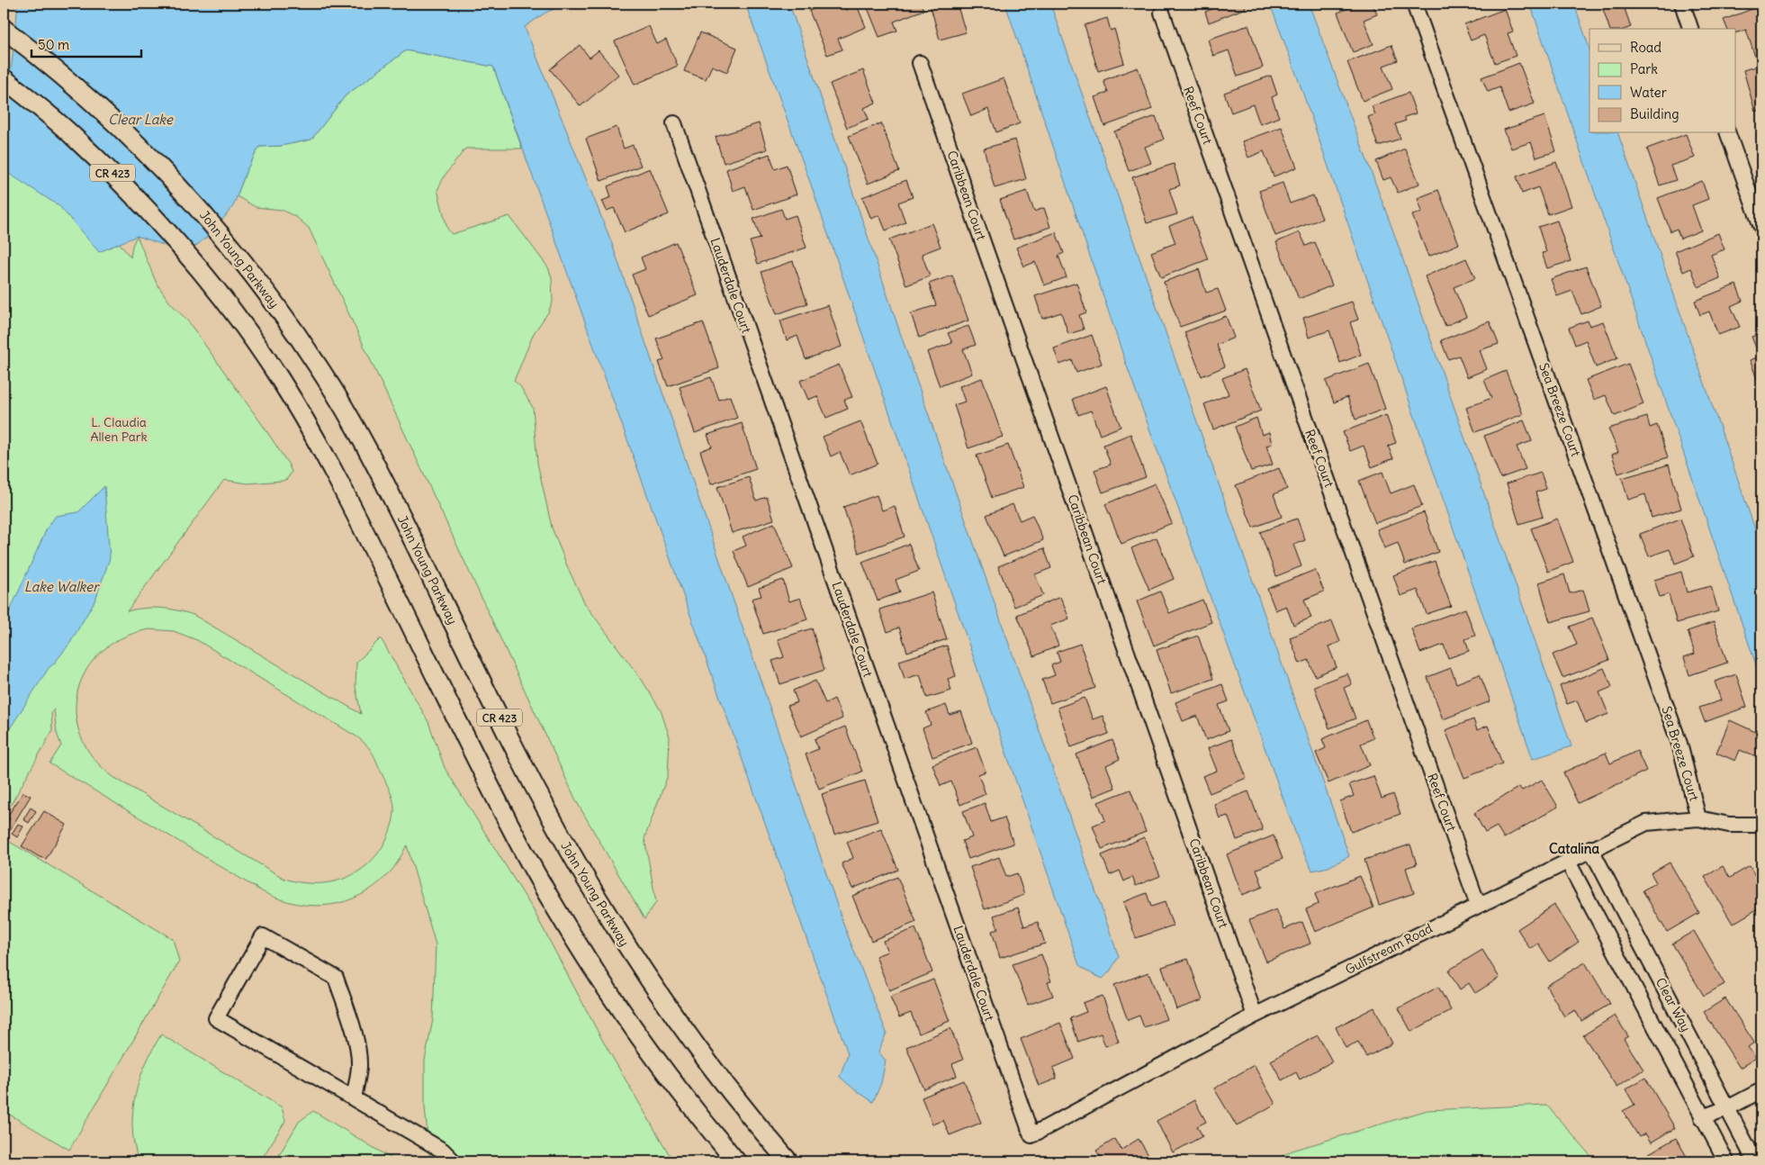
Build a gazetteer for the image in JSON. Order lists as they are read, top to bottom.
{
  "streets": {
    "main road": ["CR 423", "John Young Parkway"],
    "street": [
      "Reef Court",
      "Caribbean Court",
      "Lauderdale Court",
      "Sea Breeze Court",
      "Gulfstream Road",
      "Clear Way"
    ]
  },
  "crossings": [
    ["Reef Court", "Gulfstream Road"],
    ["Caribbean Court", "Gulfstream Road"],
    ["Lauderdale Court", "Gulfstream Road"],
    ["Sea Breeze Court", "Gulfstream Road"],
    ["Gulfstream Road", "Clear Way"]
  ],
  "districts": ["Catalina"],
  "water": ["Clear Lake", "Lake Walker"],
  "parks": ["L. Claudia Allen Park"],
  "legend": [
    "Road",
    "Park",
    "Water",
    "Building"
  ],
  "scale_bar": "50 m"
}
